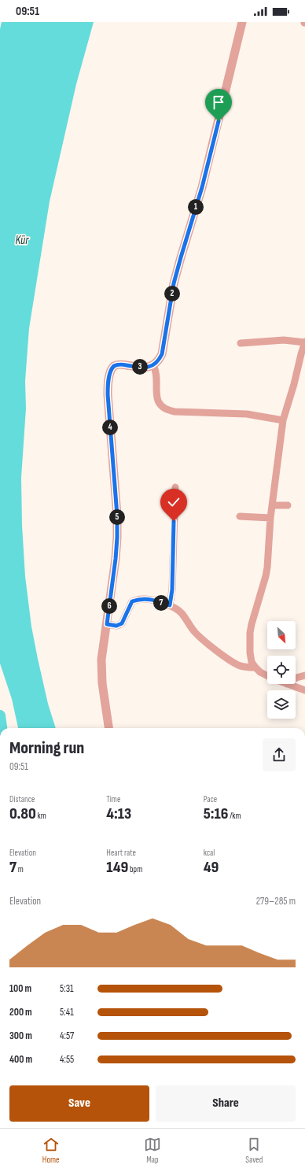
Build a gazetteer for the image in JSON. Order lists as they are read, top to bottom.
{
  "water": ["Kür"],
  "north": "bottom right",
  "page": {
    "status": "09:51",
    "pins": [
      "1",
      "2",
      "3",
      "4",
      "5",
      "7",
      "6"
    ],
    "heading": ["Morning run", "09:51"],
    "stats": [
      ["Distance", "0.80 km"],
      ["Time", "4:13"],
      ["Pace", "5:16 /km"],
      ["Elevation", "7 m"],
      ["Heart rate", "149 bpm"],
      ["kcal", "49"]
    ],
    "chart": ["Elevation", "279–285 m"],
    "list": [
      {
        "name": "100 m",
        "note": "5:31"
      },
      {
        "name": "200 m",
        "note": "5:41"
      },
      {
        "name": "300 m",
        "note": "4:57"
      },
      {
        "name": "400 m",
        "note": "4:55"
      }
    ],
    "buttons": ["Save", "Share"],
    "tabs": ["Home", "Map", "Saved"]
  }
}
